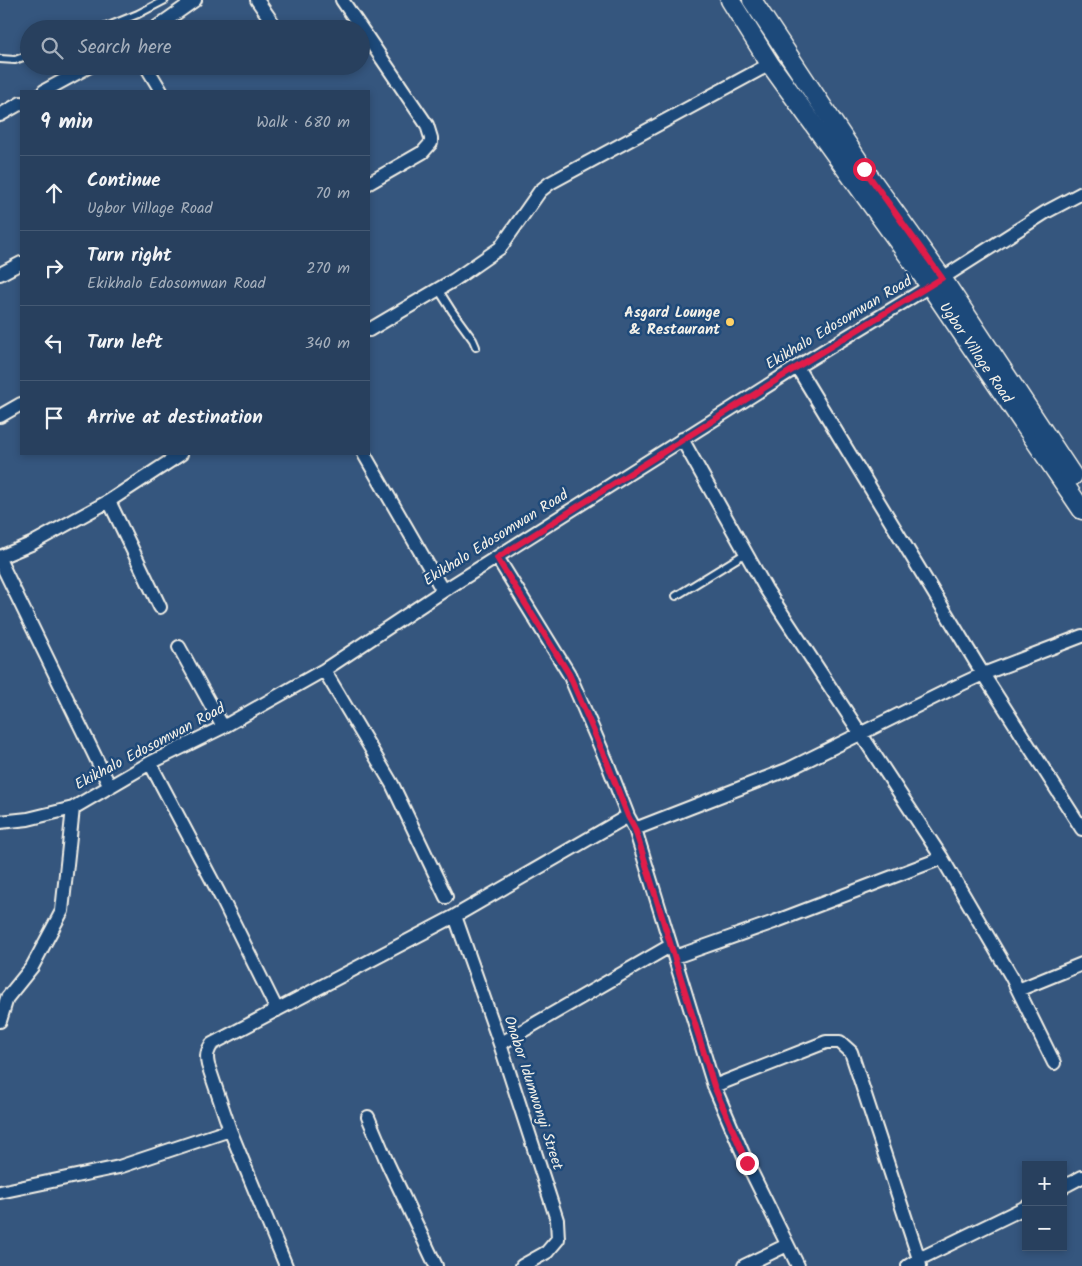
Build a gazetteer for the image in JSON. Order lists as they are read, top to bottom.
{
  "streets": {
    "street": ["Ekikhalo Edosomwan Road", "Ugbor Village Road", "Onabor Idumwonyi Street"]
  },
  "crossings": [
    ["Ekikhalo Edosomwan Road", "Ugbor Village Road"]
  ],
  "places": ["Asgard Lounge & Restaurant"],
  "page": {
    "search": "Search here",
    "heading": ["9 min", "Walk · 680 m"],
    "list": [
      ["Continue", "Ugbor Village Road", "70 m"],
      ["Turn right", "Ekikhalo Edosomwan Road", "270 m"],
      ["Turn left", "340 m"],
      "Arrive at destination"
    ],
    "map_buttons": ["+", "−"]
  }
}
